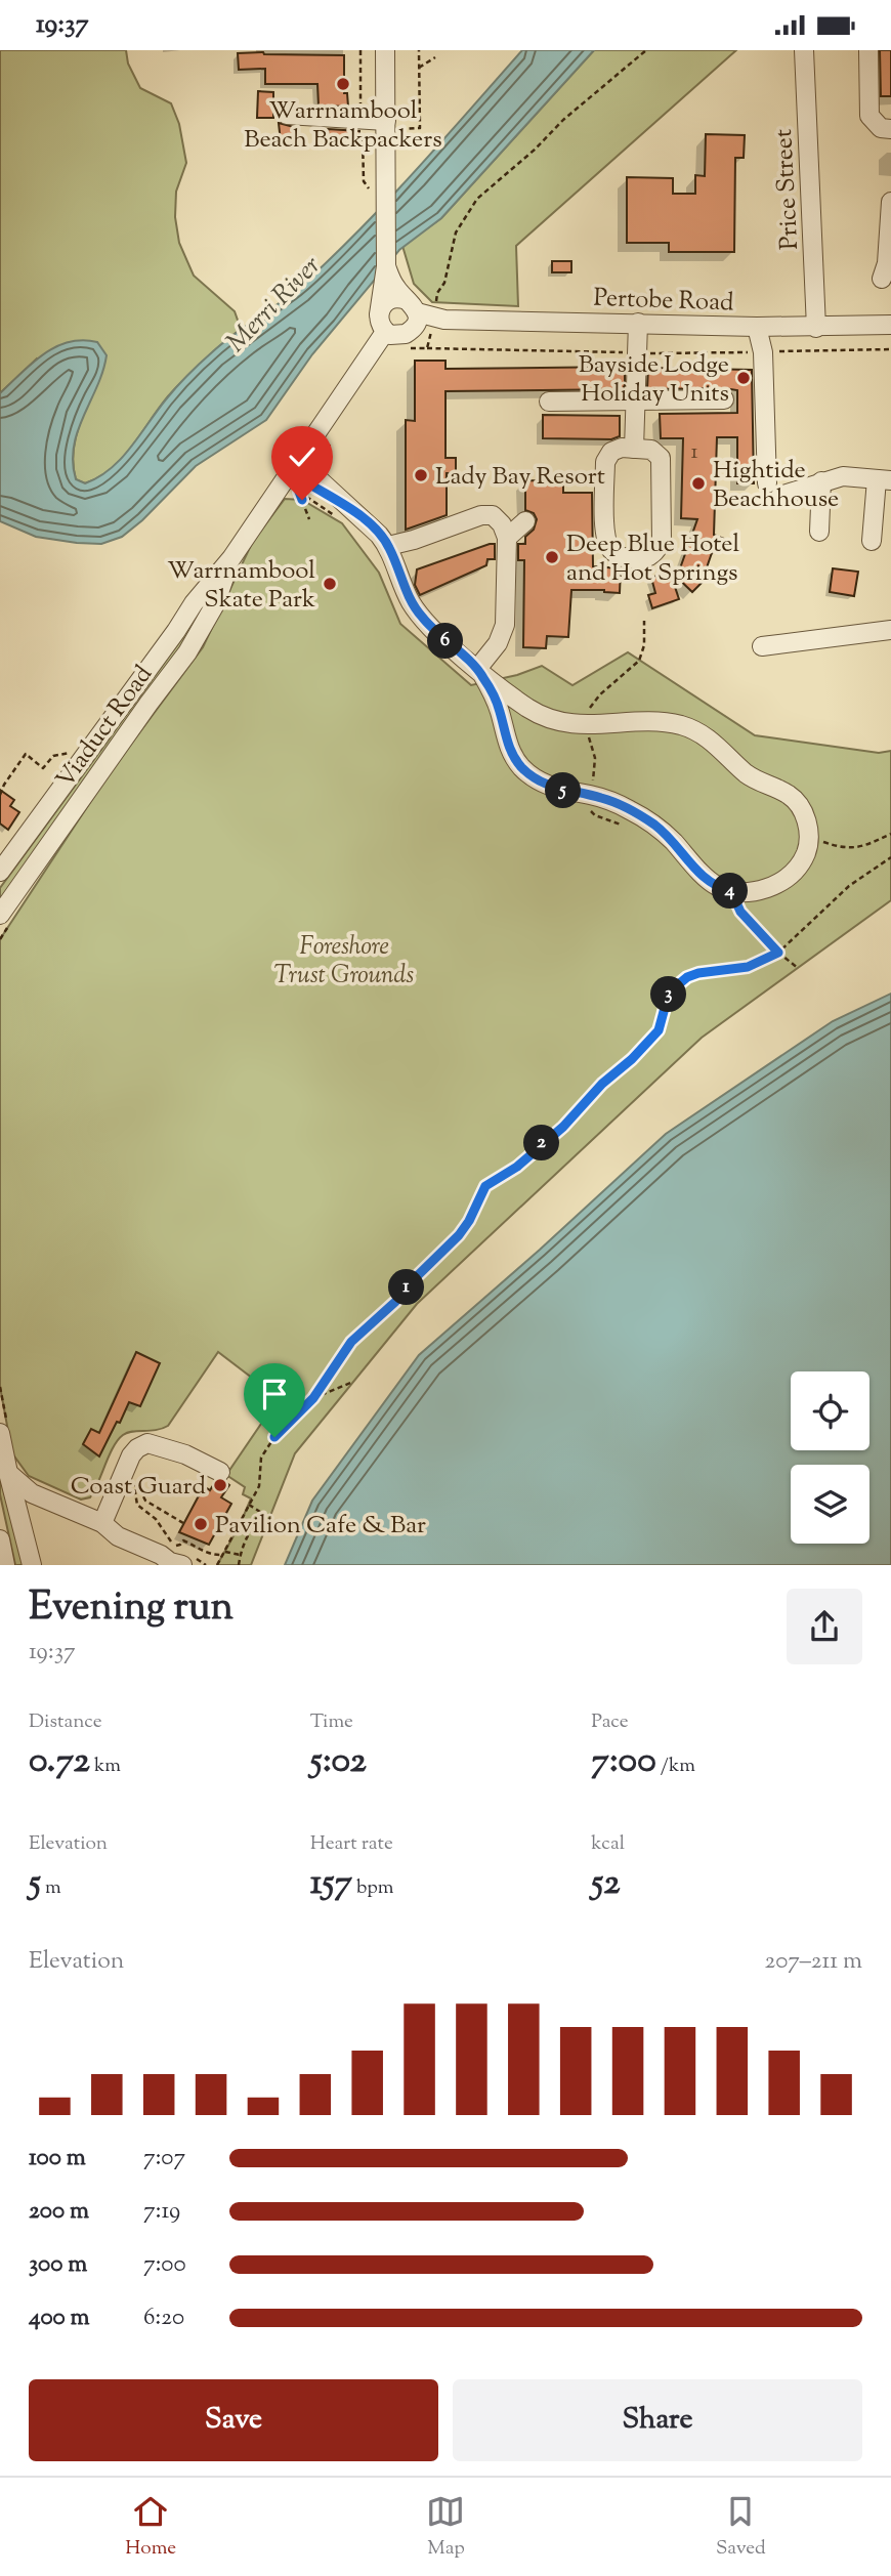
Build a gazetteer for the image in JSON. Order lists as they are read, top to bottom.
{
  "streets": {
    "street": ["Price Street", "Pertobe Road", "Viaduct Road"]
  },
  "crossings": [
    ["Price Street", "Pertobe Road"],
    ["Pertobe Road", "Viaduct Road"]
  ],
  "water": ["Merri River"],
  "parks": ["Foreshore Trust Grounds"],
  "places": [
    "Warrnambool Beach Backpackers",
    "Bayside Lodge Holiday Units",
    "Lady Bay Resort",
    "Hightide Beachhouse",
    "Deep Blue Hotel and Hot Springs",
    "Warrnambool Skate Park",
    "Coast Guard",
    "Pavilion Cafe & Bar"
  ],
  "house_numbers": ["1"],
  "page": {
    "status": "19:37",
    "pins": [
      "6",
      "5",
      "4",
      "3",
      "2",
      "1"
    ],
    "heading": ["Evening run", "19:37"],
    "stats": [
      ["Distance", "0.72 km"],
      ["Time", "5:02"],
      ["Pace", "7:00 /km"],
      ["Elevation", "5 m"],
      ["Heart rate", "157 bpm"],
      ["kcal", "52"]
    ],
    "chart": ["Elevation", "207–211 m"],
    "list": [
      {
        "name": "100 m",
        "note": "7:07"
      },
      {
        "name": "200 m",
        "note": "7:19"
      },
      {
        "name": "300 m",
        "note": "7:00"
      },
      {
        "name": "400 m",
        "note": "6:20"
      }
    ],
    "buttons": ["Save", "Share"],
    "tabs": ["Home", "Map", "Saved"]
  }
}
